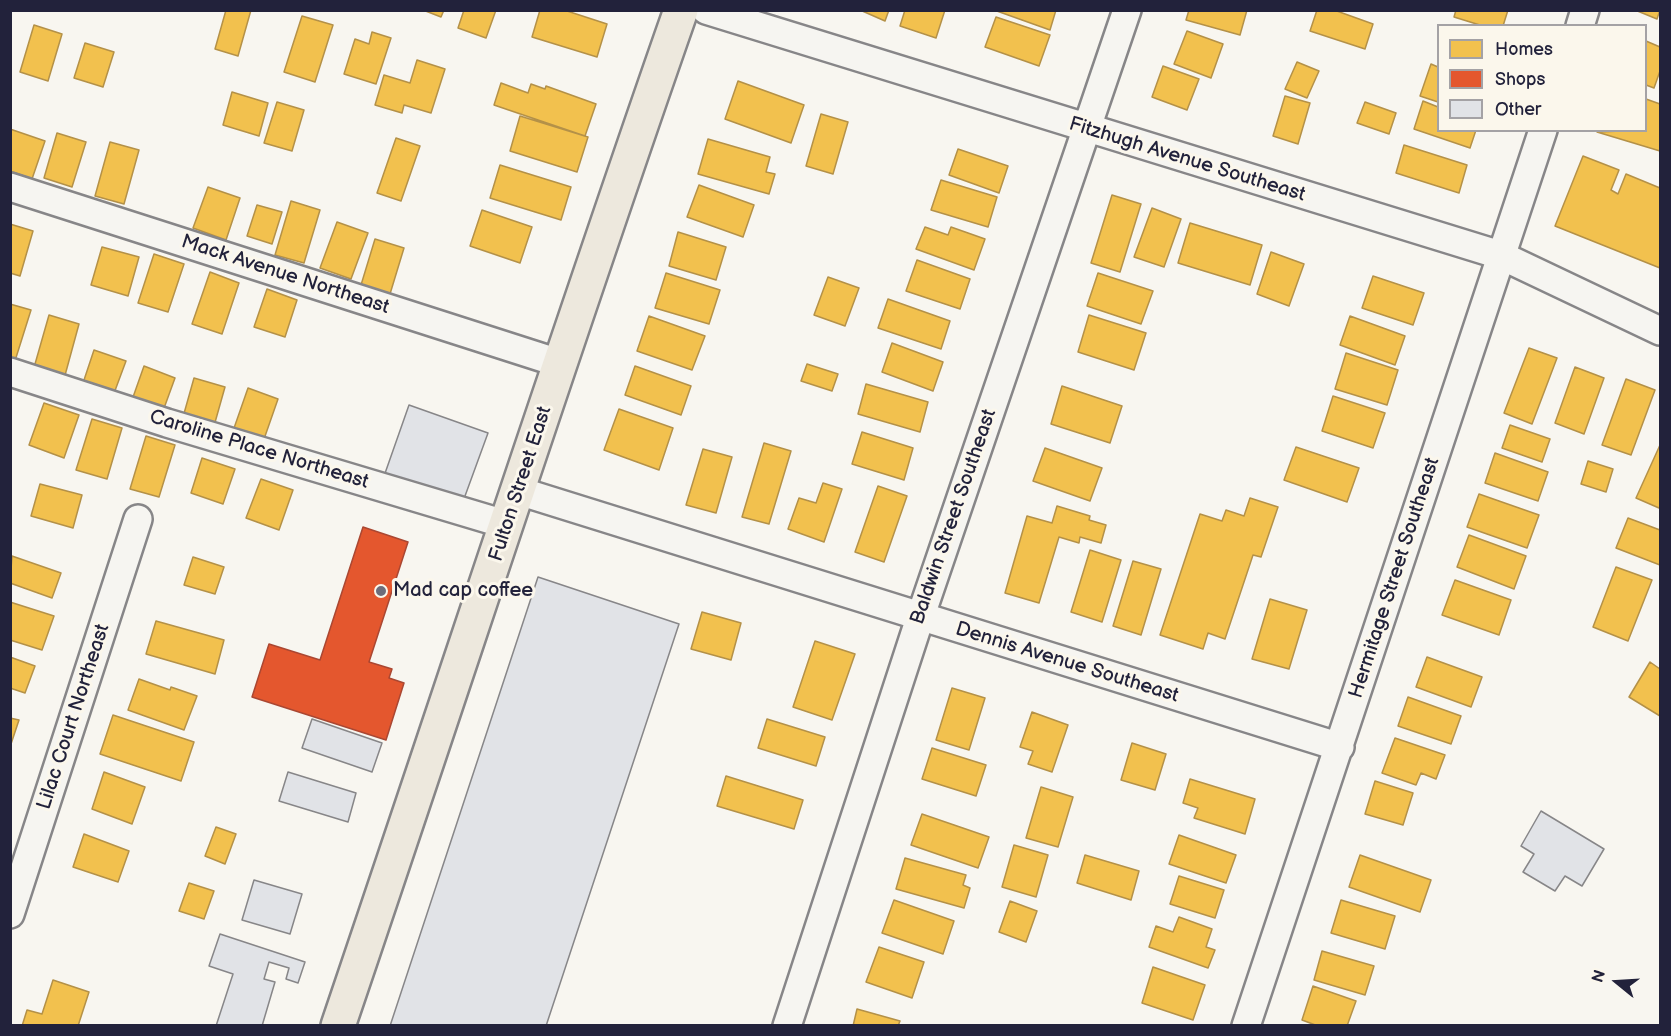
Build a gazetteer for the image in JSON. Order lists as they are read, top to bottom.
{
  "streets": {
    "main road": ["Fulton Street East"],
    "street": [
      "Fitzhugh Avenue Southeast",
      "Mack Avenue Northeast",
      "Caroline Place Northeast",
      "Baldwin Street Southeast",
      "Hermitage Street Southeast",
      "Dennis Avenue Southeast",
      "Lilac Court Northeast"
    ]
  },
  "crossings": [
    ["Fitzhugh Avenue Southeast", "Baldwin Street Southeast"],
    ["Fitzhugh Avenue Southeast", "Hermitage Street Southeast"],
    ["Mack Avenue Northeast", "Fulton Street East"],
    ["Caroline Place Northeast", "Fulton Street East"],
    ["Fulton Street East", "Dennis Avenue Southeast"],
    ["Baldwin Street Southeast", "Dennis Avenue Southeast"],
    ["Hermitage Street Southeast", "Dennis Avenue Southeast"]
  ],
  "places": ["Mad cap coffee"],
  "legend": ["Homes", "Shops", "Other"],
  "north": "left"
}
